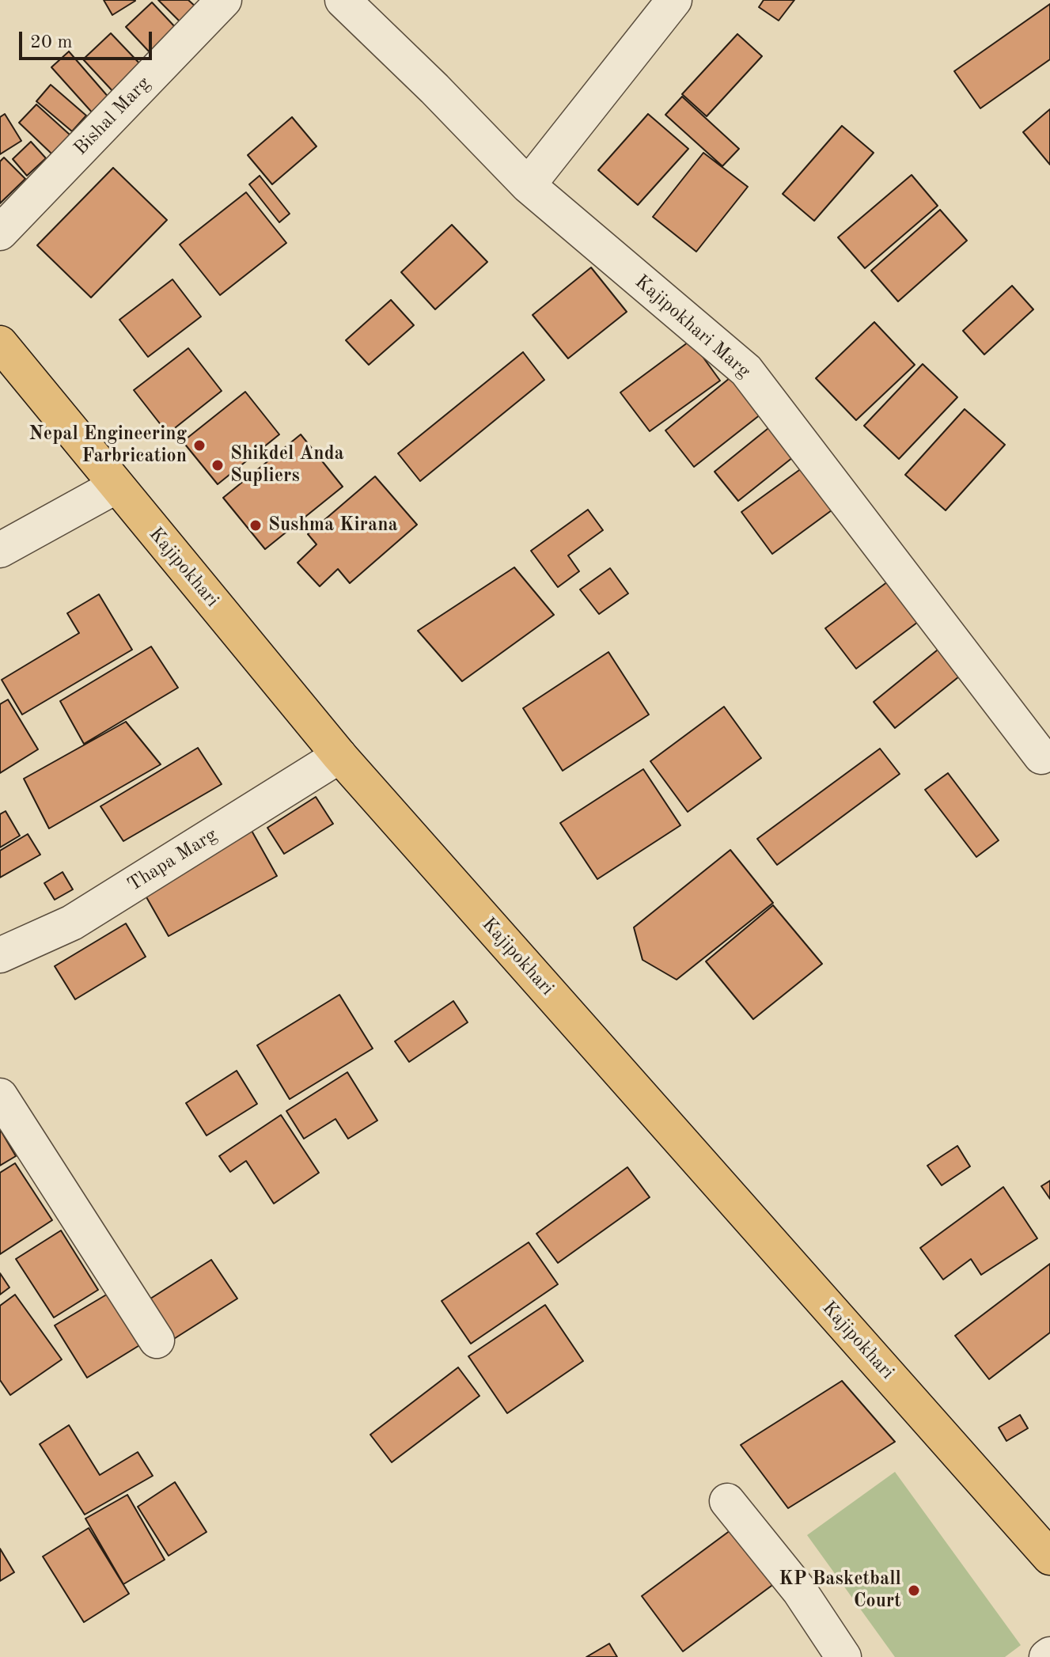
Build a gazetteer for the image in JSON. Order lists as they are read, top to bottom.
{
  "streets": {
    "main road": ["Kajipokhari"],
    "street": ["Bishal Marg", "Kajipokhari Marg", "Thapa Marg"]
  },
  "crossings": [
    ["Kajipokhari", "Thapa Marg"]
  ],
  "places": [
    "Nepal Engineering Farbrication",
    "Shikdel Anda Supliers",
    "Sushma Kirana",
    "KP Basketball Court"
  ],
  "scale_bar": "20 m"
}
